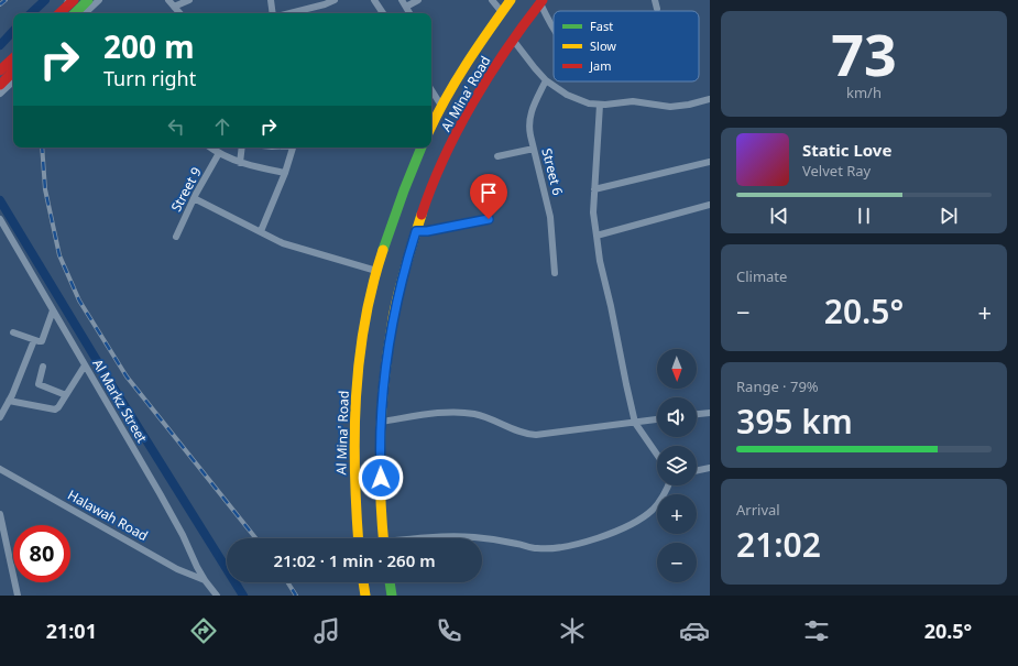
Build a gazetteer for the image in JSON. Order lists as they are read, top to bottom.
{
  "streets": {
    "highway": ["Al Mina' Road"],
    "street": [
      "Street 6",
      "Street 9",
      "Al Markz Street",
      "Halawah Road"
    ]
  },
  "crossings": [
    ["Al Markz Street", "Halawah Road"]
  ],
  "legend": ["Fast", "Slow", "Jam"],
  "north": "bottom",
  "page": {
    "tile": [
      ["73", "km/h"],
      "Climate",
      ["Range · 79%", "395 km"],
      ["Arrival", "21:02"]
    ],
    "turn": ["200 m", "Turn right"],
    "song": ["Static Love", "Velvet Ray"],
    "heat": ["−", "20.5°", "+"],
    "map_buttons": ["+", "−"],
    "limit": "80",
    "trip": "21:02 · 1 min · 260 m",
    "tabs": ["21:01", "20.5°"]
  }
}
